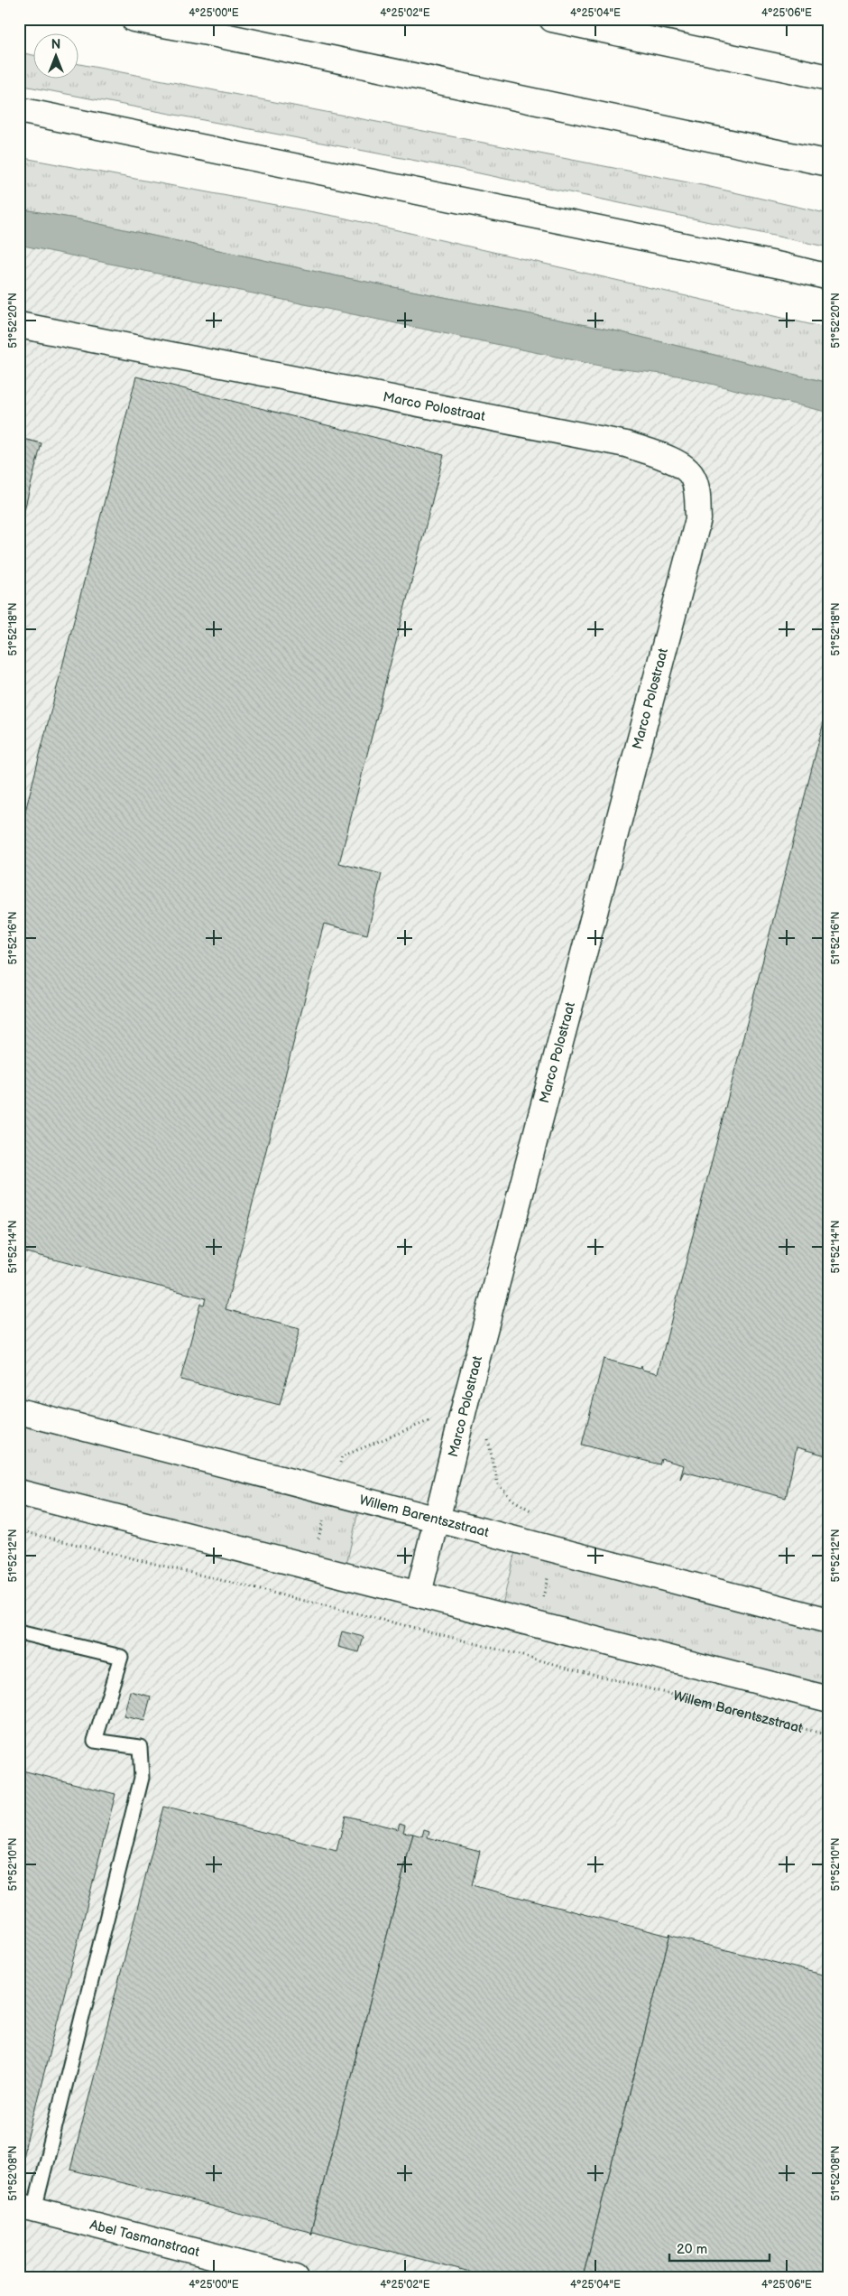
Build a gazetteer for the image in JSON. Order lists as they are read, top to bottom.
{
  "streets": {
    "main road": ["Marco Polostraat", "Willem Barentszstraat", "Abel Tasmanstraat"]
  },
  "crossings": [
    ["Marco Polostraat", "Willem Barentszstraat"]
  ],
  "scale_bar": "20 m",
  "north": "top",
  "coordinates": [
    "4°25'00\"E",
    "4°25'02\"E",
    "4°25'04\"E",
    "4°25'06\"E",
    "51°52'20\"N",
    "51°52'18\"N",
    "51°52'16\"N",
    "51°52'14\"N",
    "51°52'12\"N",
    "51°52'10\"N",
    "51°52'08\"N"
  ]
}
